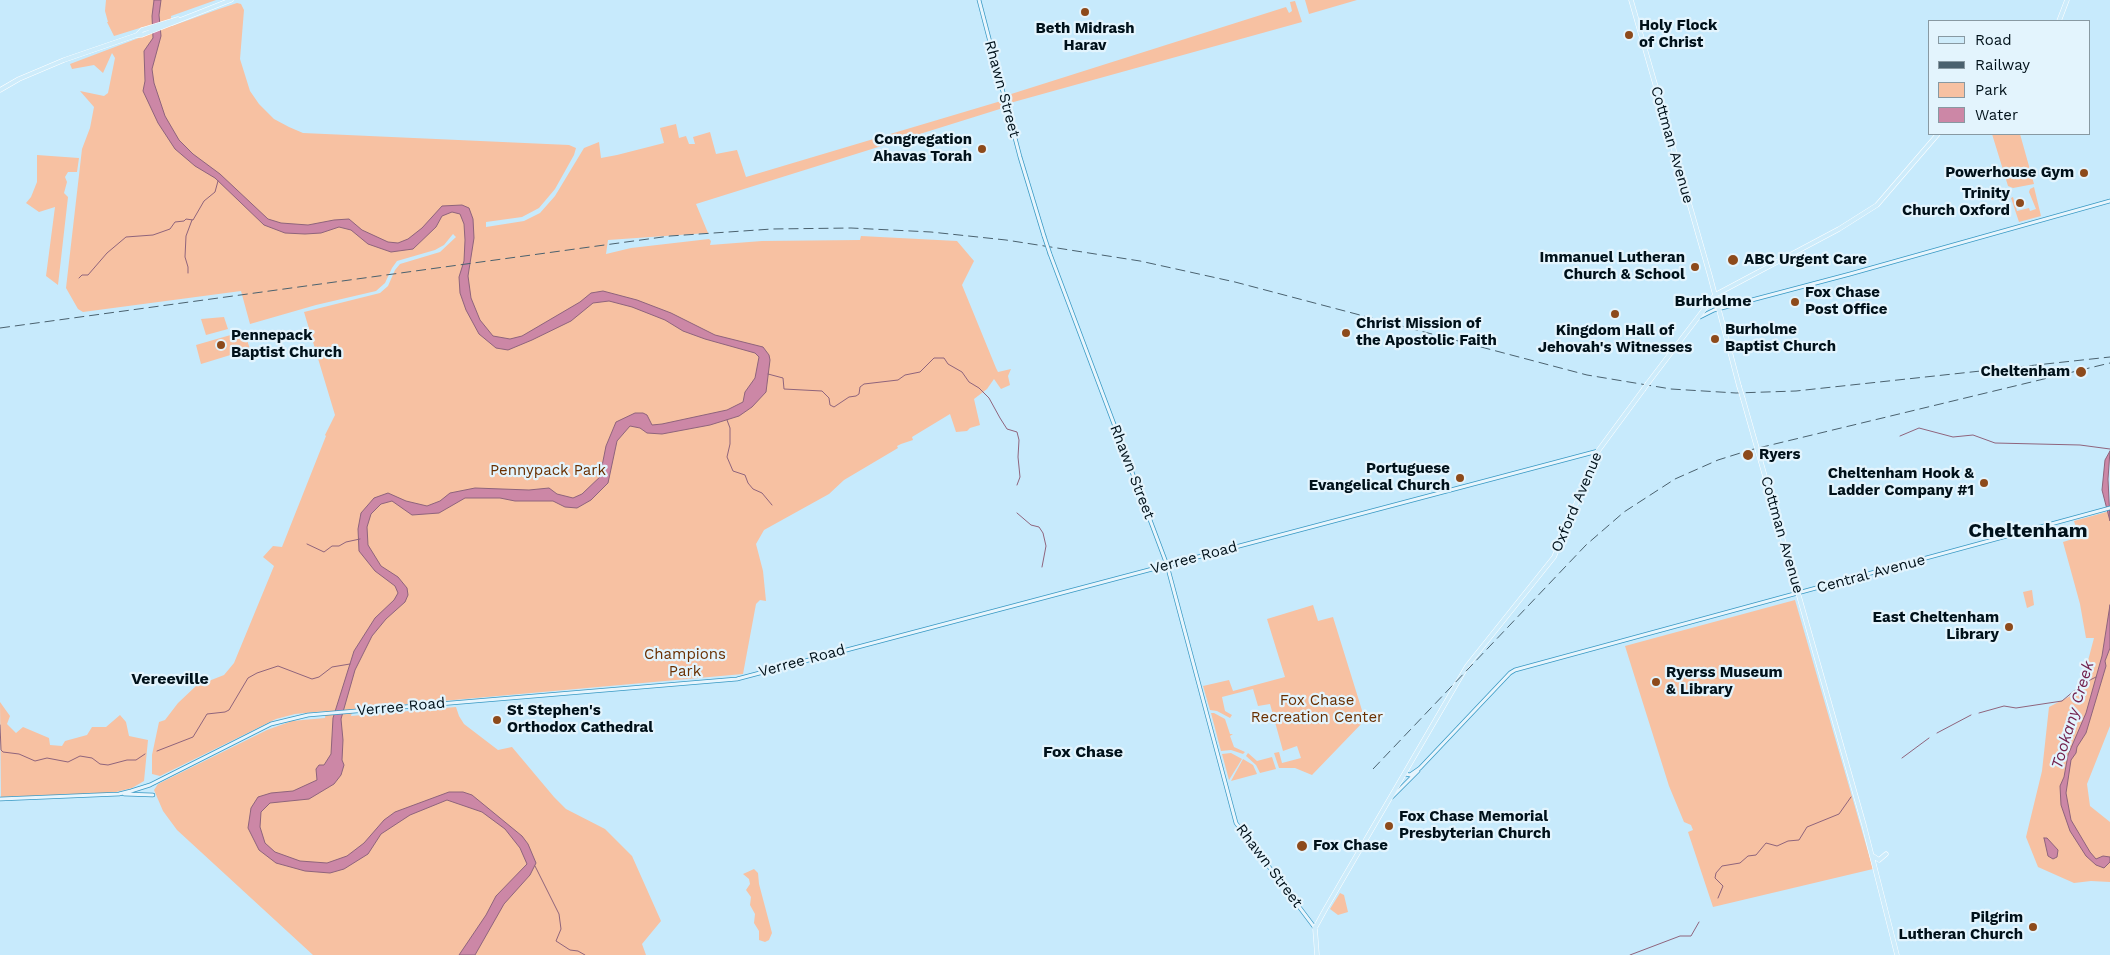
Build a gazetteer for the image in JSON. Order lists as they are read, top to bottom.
{
  "streets": {
    "main road": [
      "Rhawn Street",
      "Cottman Avenue",
      "Oxford Avenue",
      "Verree Road",
      "Central Avenue"
    ]
  },
  "crossings": [
    ["Rhawn Street", "Oxford Avenue"],
    ["Rhawn Street", "Verree Road"],
    ["Cottman Avenue", "Oxford Avenue"],
    ["Cottman Avenue", "Central Avenue"],
    ["Oxford Avenue", "Verree Road"]
  ],
  "districts": [
    "Burholme",
    "Cheltenham",
    "Vereeville",
    "Fox Chase"
  ],
  "water": ["Tookany Creek"],
  "parks": ["Pennypack Park", "Champions Park", "Fox Chase Recreation Center"],
  "places": [
    "Beth Midrash Harav",
    "Holy Flock of Christ",
    "Congregation Ahavas Torah",
    "Powerhouse Gym",
    "Trinity Church Oxford",
    "ABC Urgent Care",
    "Immanuel Lutheran Church & School",
    "Fox Chase Post Office",
    "Kingdom Hall of Jehovah's Witnesses",
    "Christ Mission of the Apostolic Faith",
    "Burholme Baptist Church",
    "Pennepack Baptist Church",
    "Cheltenham",
    "Ryers",
    "Portuguese Evangelical Church",
    "Cheltenham Hook & Ladder Company #1",
    "East Cheltenham Library",
    "Ryerss Museum & Library",
    "St Stephen's Orthodox Cathedral",
    "Fox Chase Memorial Presbyterian Church",
    "Fox Chase",
    "Pilgrim Lutheran Church"
  ],
  "legend": [
    "Road",
    "Railway",
    "Park",
    "Water"
  ]
}
